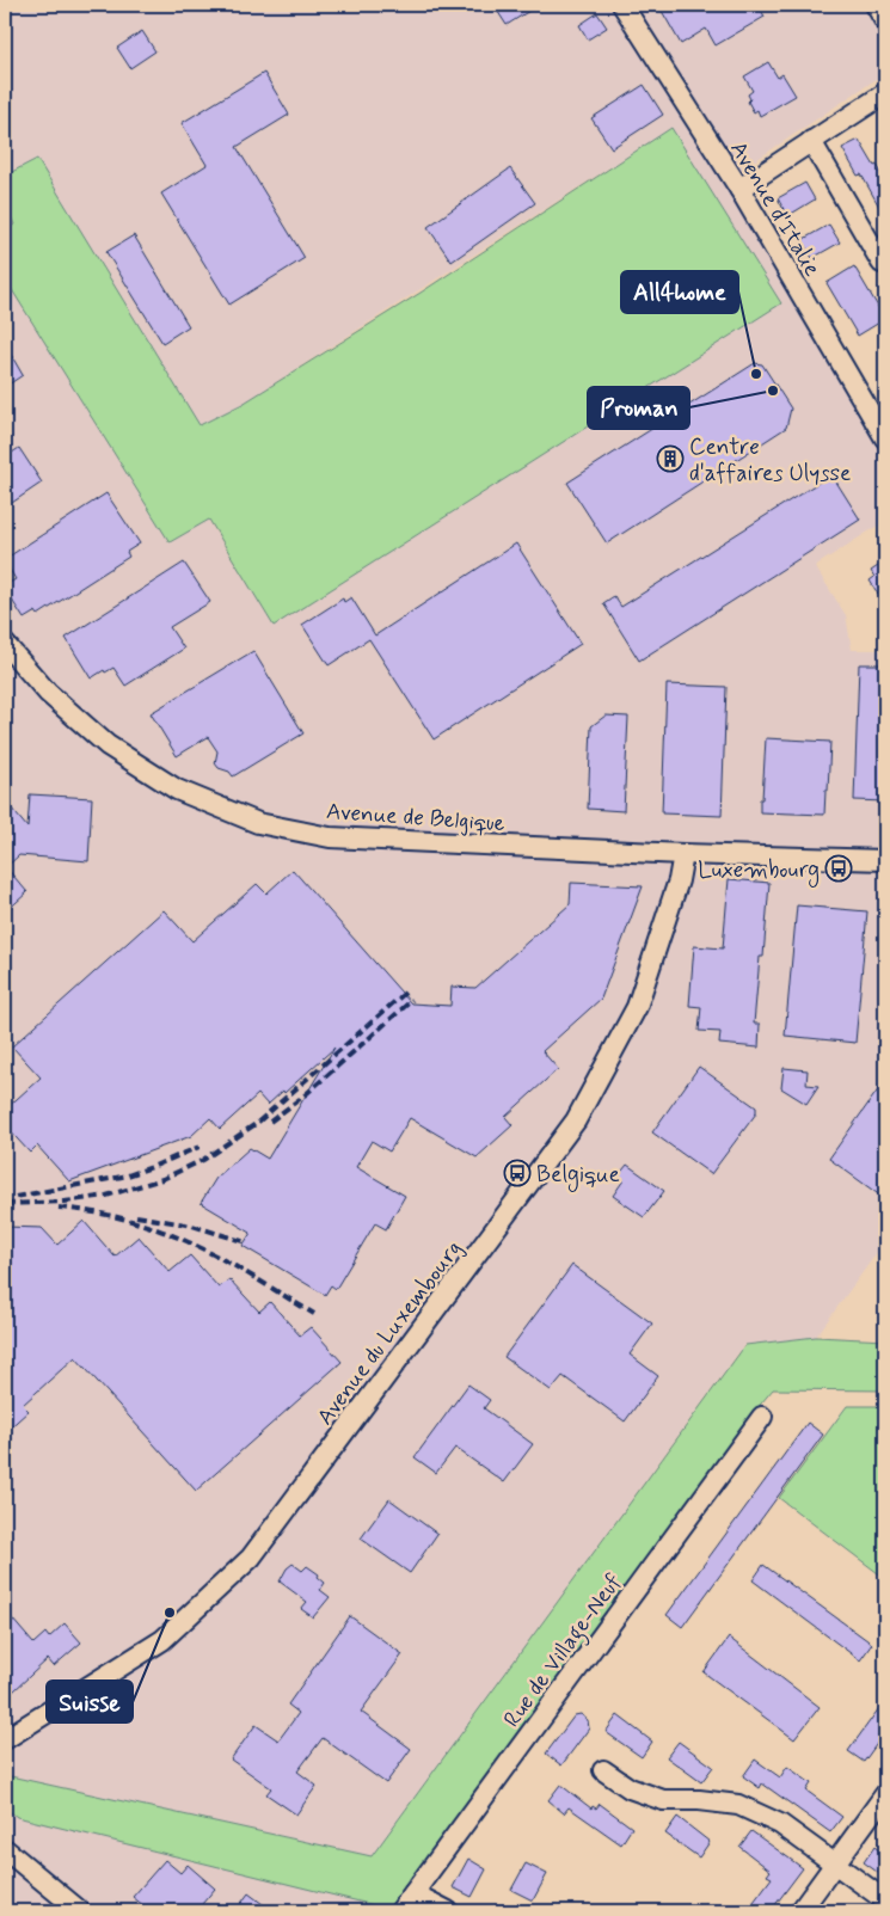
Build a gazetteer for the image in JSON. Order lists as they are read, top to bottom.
{
  "streets": {
    "street": [
      "Avenue d'Italie",
      "Avenue de Belgique",
      "Avenue du Luxembourg",
      "Rue de Village-Neuf"
    ]
  },
  "crossings": [
    ["Avenue de Belgique", "Avenue du Luxembourg"]
  ],
  "places": {
    "other": ["All4home", "Proman", "Suisse"],
    "building": ["Centre d'affaires Ulysse"],
    "bus stop": ["Luxembourg", "Belgique"]
  }
}
